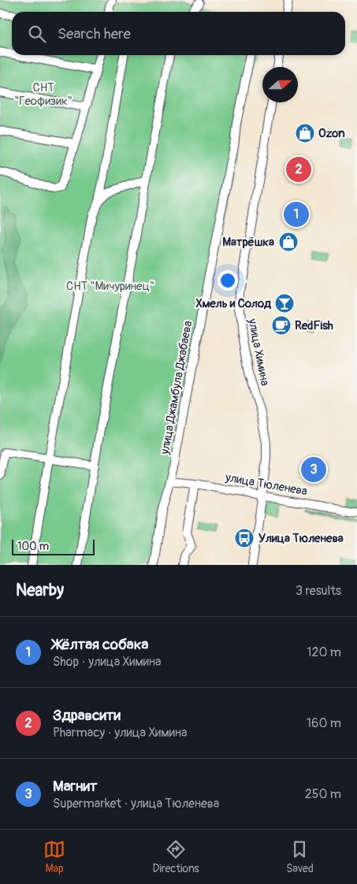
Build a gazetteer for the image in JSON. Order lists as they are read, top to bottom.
{
  "streets": {
    "street": ["улица Химина", "улица Джамбула Джабаева", "улица Тюленева"]
  },
  "crossings": [
    ["улица Химина", "улица Тюленева"],
    ["улица Джамбула Джабаева", "улица Тюленева"]
  ],
  "parks": ["СНТ \"Геофизик\"", "СНТ \"Мичуринец\""],
  "places": {
    "shop": ["Ozon", "Матрёшка"],
    "bar": ["Хмель и Солод"],
    "cafe": ["RedFish"],
    "bus stop": ["Улица Тюленева"]
  },
  "scale_bar": "100 m",
  "north": "right",
  "page": {
    "search": "Search here",
    "pins": ["2", "1", "3"],
    "scale": "100 m",
    "heading": ["Nearby", "3 results"],
    "list": [
      {
        "mark": "1",
        "name": "Жёлтая собака",
        "note": "Shop · улица Химина",
        "value": "120 m"
      },
      {
        "mark": "2",
        "name": "Здравсити",
        "note": "Pharmacy · улица Химина",
        "value": "160 m"
      },
      {
        "mark": "3",
        "name": "Магнит",
        "note": "Supermarket · улица Тюленева",
        "value": "250 m"
      }
    ],
    "nav": ["Map", "Directions", "Saved"]
  }
}
